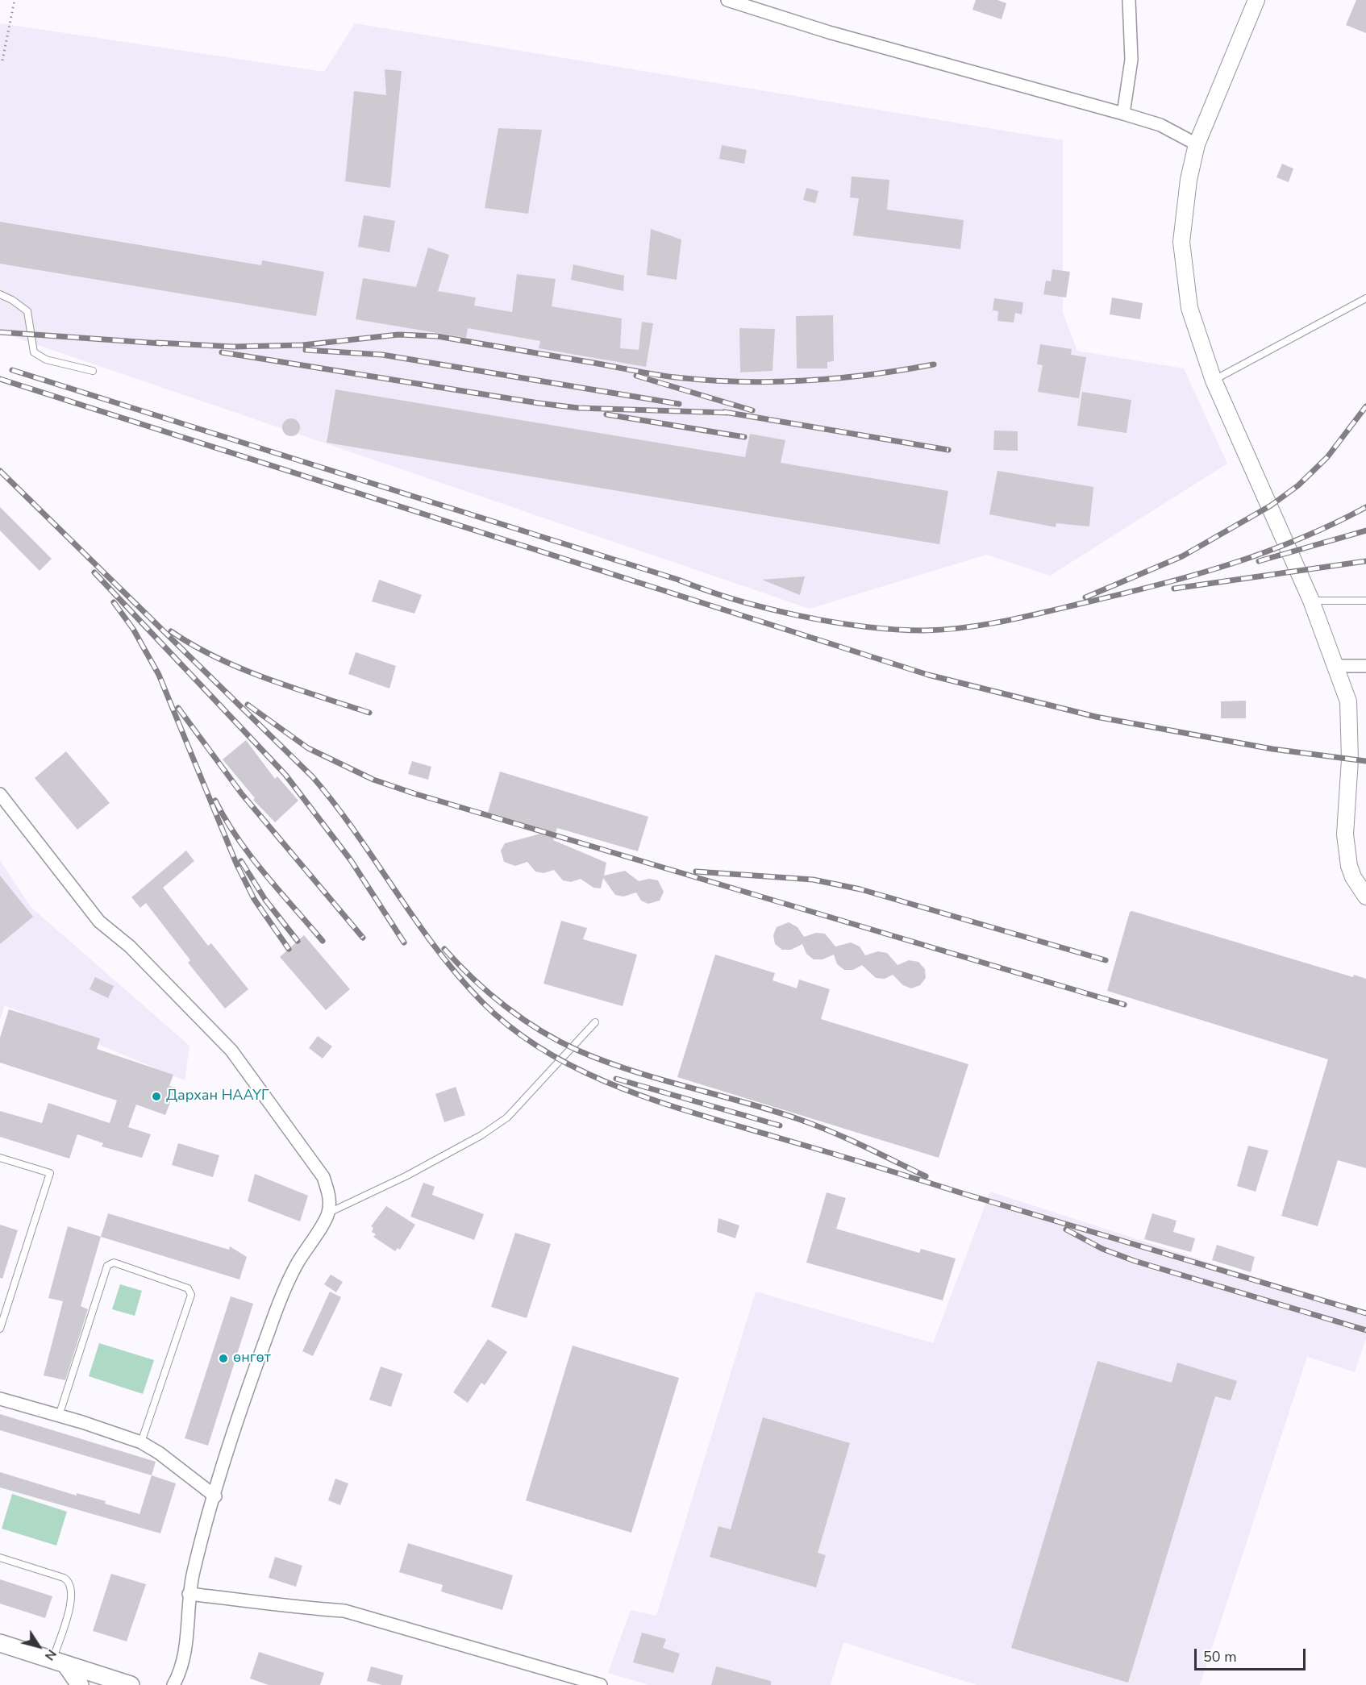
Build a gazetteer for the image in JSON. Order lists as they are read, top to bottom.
{
  "places": ["Дархан НААҮГ", "өнгөт"],
  "scale_bar": "50 m",
  "north": "bottom right"
}
